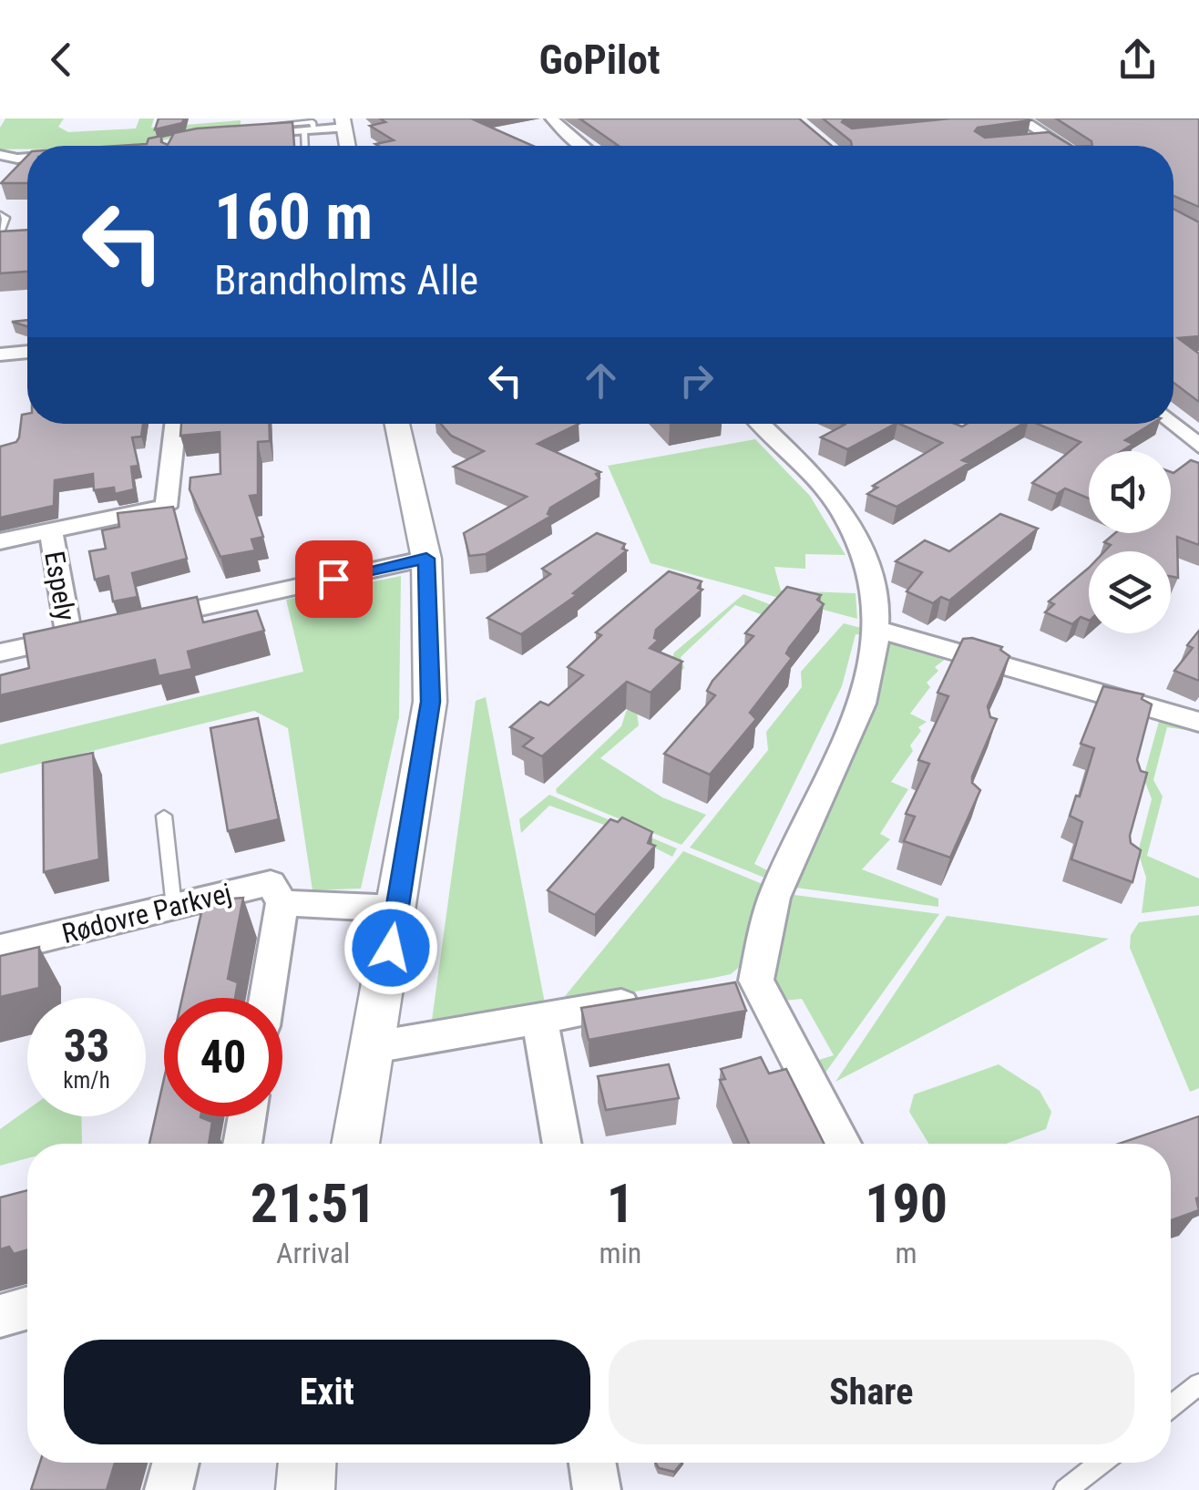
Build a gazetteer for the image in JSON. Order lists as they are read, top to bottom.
{
  "streets": {
    "street": ["Espely", "Rødovre Parkvej"]
  },
  "page": {
    "header": "GoPilot",
    "turn": ["160 m", "Brandholms Alle"],
    "speed": "33 km/h",
    "limit": "40",
    "eta": [
      "21:51",
      "Arrival",
      "1",
      "min",
      "190",
      "m"
    ],
    "buttons": ["Exit", "Share"]
  }
}
